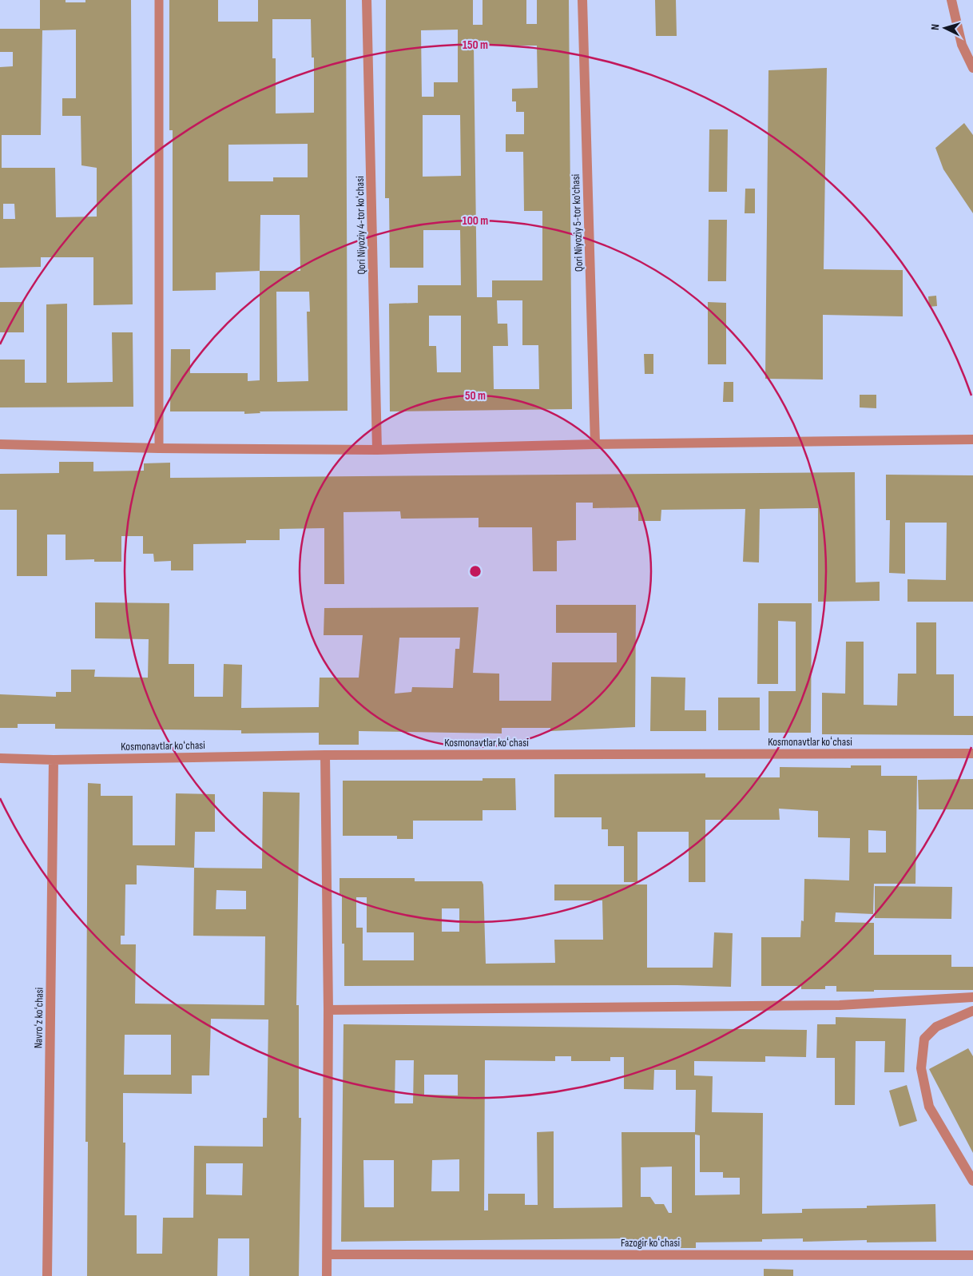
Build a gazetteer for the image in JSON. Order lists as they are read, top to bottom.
{
  "streets": {
    "street": [
      "Qori Niyoziy 5-tor ko'chasi",
      "Qori Niyoziy 4-tor koʻchasi",
      "Kosmonavtlar koʻchasi",
      "Navroʻz koʻchasi",
      "Fazogir koʻchasi"
    ]
  },
  "crossings": [
    ["Kosmonavtlar koʻchasi", "Navroʻz koʻchasi"]
  ],
  "north": "left",
  "rings": ["150 m", "100 m", "50 m"]
}
